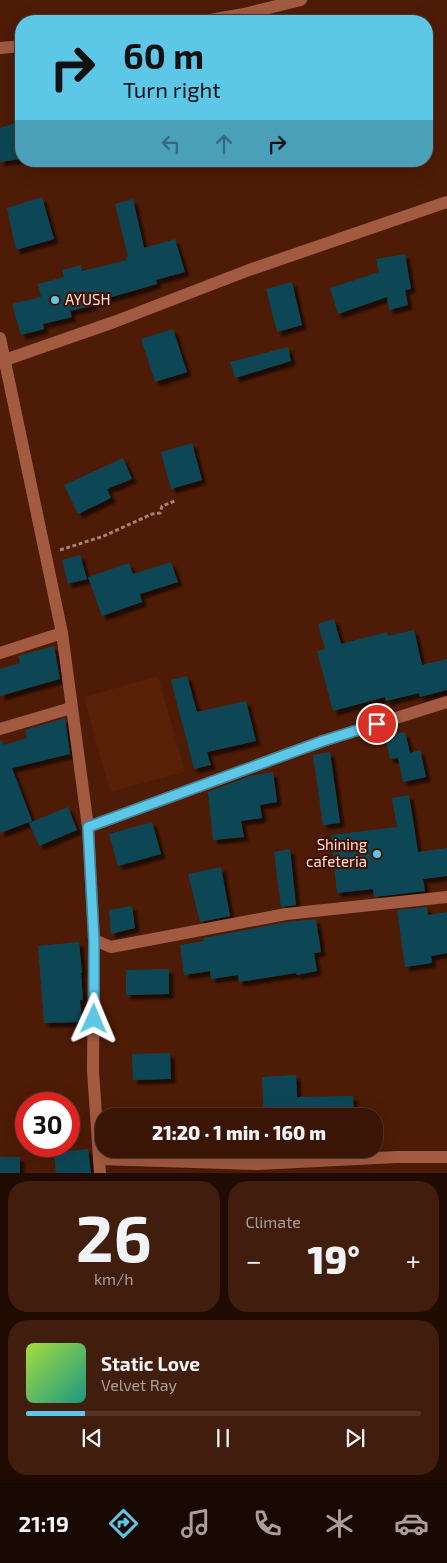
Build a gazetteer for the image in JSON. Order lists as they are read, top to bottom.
{
  "places": ["AYUSH", "Shining cafeteria"],
  "page": {
    "turn": ["60 m", "Turn right"],
    "limit": "30",
    "trip": "21:20 · 1 min · 160 m",
    "tile": [
      ["26", "km/h"],
      "Climate"
    ],
    "heat": ["−", "19°", "+"],
    "song": ["Static Love", "Velvet Ray"],
    "tabs": "21:19"
  }
}
